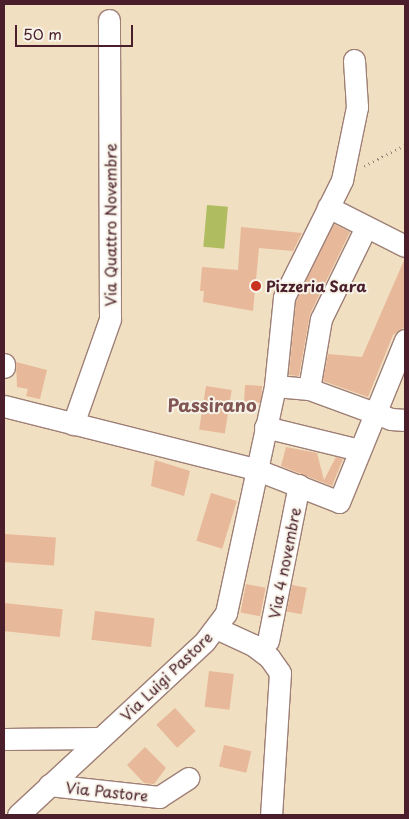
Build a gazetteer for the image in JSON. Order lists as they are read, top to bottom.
{
  "streets": {
    "street": [
      "Via Quattro Novembre",
      "Via 4 novembre",
      "Via Luigi Pastore",
      "Via Pastore"
    ]
  },
  "crossings": [
    ["Via Luigi Pastore", "Via Pastore"]
  ],
  "districts": ["Passirano"],
  "places": ["Pizzeria Sara"],
  "scale_bar": "50 m"
}
